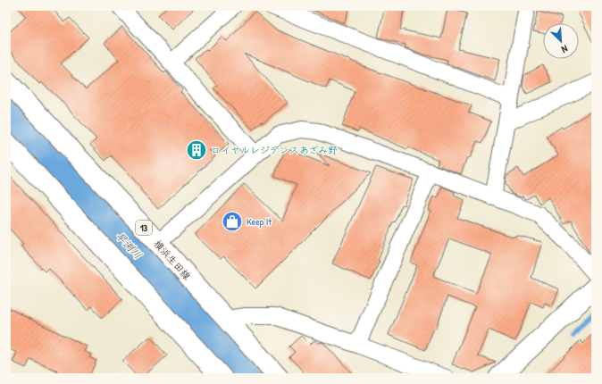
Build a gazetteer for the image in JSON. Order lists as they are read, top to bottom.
{
  "streets": {
    "main road": ["13", "横浜生田線"]
  },
  "water": ["早渕川"],
  "places": {
    "building": ["ロイヤルレジデンスあざみ野"],
    "shop": ["Keep It"]
  },
  "north": "bottom right"
}
